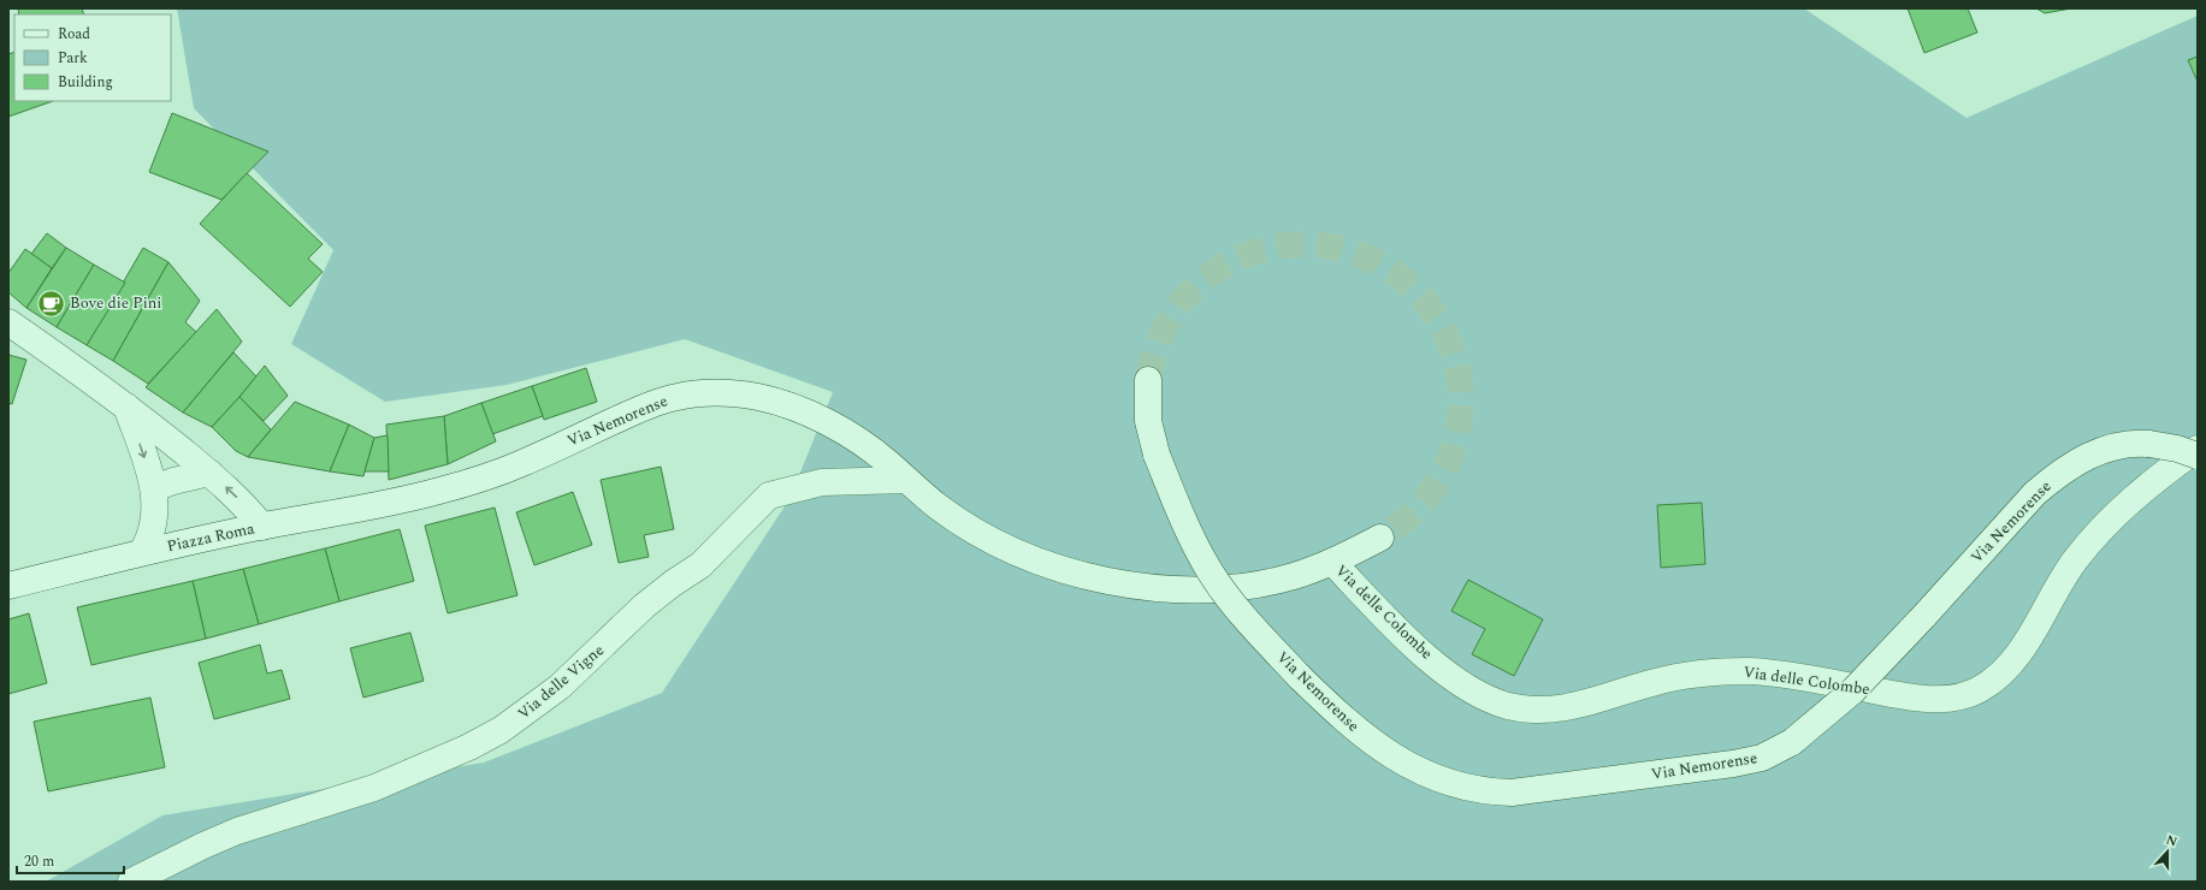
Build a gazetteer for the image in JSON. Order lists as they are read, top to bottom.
{
  "streets": {
    "main road": [
      "Via Nemorense",
      "Piazza Roma",
      "Via delle Colombe",
      "Via delle Vigne"
    ]
  },
  "crossings": [
    ["Via Nemorense", "Piazza Roma"],
    ["Via Nemorense", "Via delle Colombe"],
    ["Via Nemorense", "Via delle Vigne"]
  ],
  "places": {
    "cafe": ["Bove die Pini"]
  },
  "legend": ["Road", "Park", "Building"],
  "scale_bar": "20 m",
  "north": "top"
}
